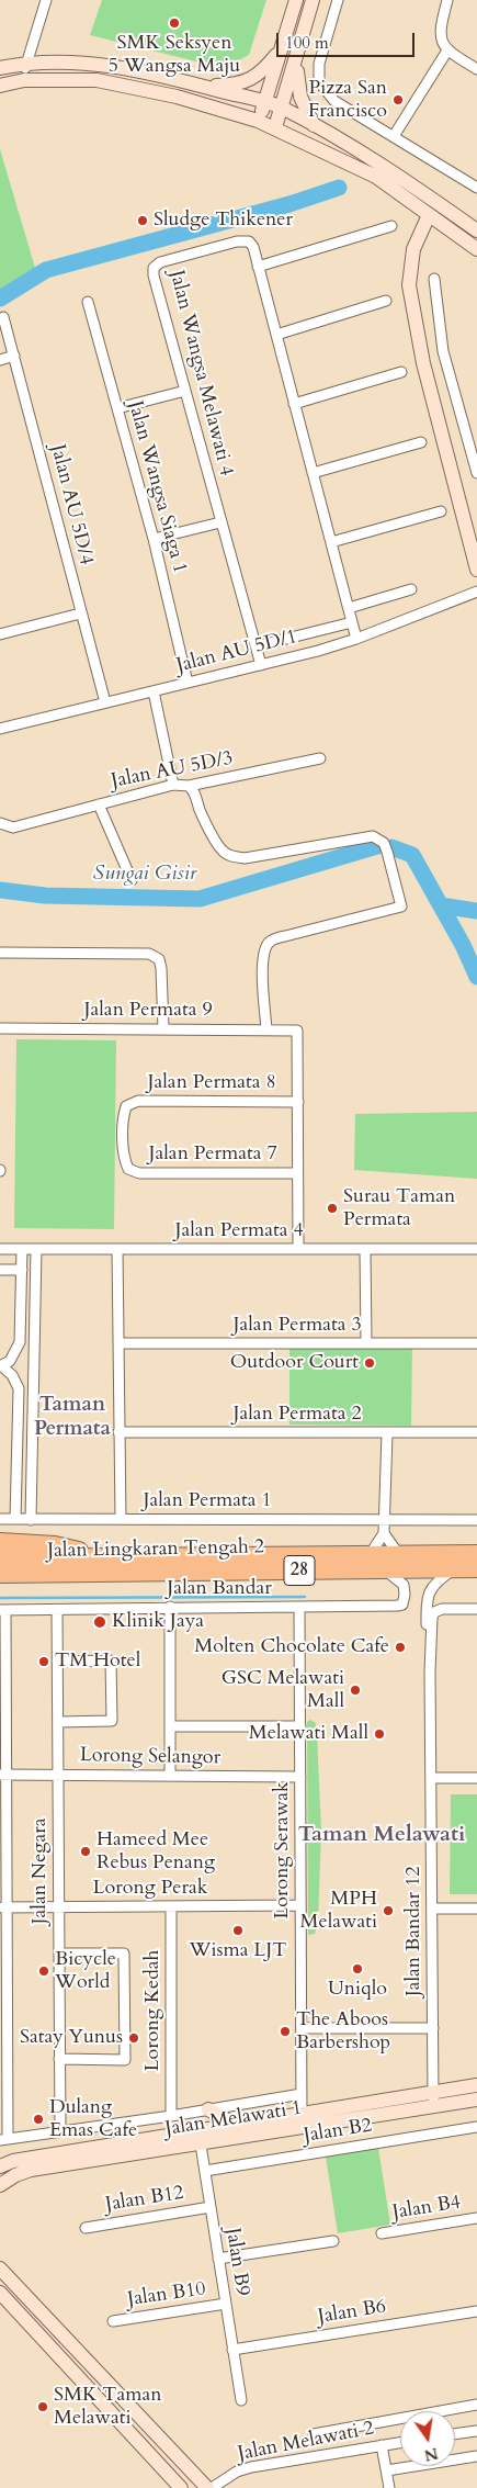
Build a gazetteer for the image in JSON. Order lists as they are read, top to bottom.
{
  "streets": {
    "highway": ["Jalan Lingkaran Tengah 2", "28"],
    "main road": ["Jalan Melawati 1"],
    "street": [
      "Jalan Wangsa Melawati 4",
      "Jalan Wangsa Siaga 1",
      "Jalan AU 5D/4",
      "Jalan AU 5D/1",
      "Jalan AU 5D/3",
      "Jalan Permata 9",
      "Jalan Permata 8",
      "Jalan Permata 7",
      "Jalan Permata 4",
      "Jalan Permata 3",
      "Jalan Permata 2",
      "Jalan Permata 1",
      "Jalan Bandar",
      "Lorong Selangor",
      "Lorong Serawak",
      "Jalan Negara",
      "Lorong Perak",
      "Jalan Bandar 12",
      "Lorong Kedah",
      "Jalan B2",
      "Jalan B12",
      "Jalan B4",
      "Jalan B9",
      "Jalan B10",
      "Jalan B6",
      "Jalan Melawati 2"
    ]
  },
  "crossings": [
    ["Jalan Wangsa Melawati 4", "Jalan AU 5D/1"],
    ["Jalan Wangsa Siaga 1", "Jalan AU 5D/1"],
    ["Jalan AU 5D/4", "Jalan AU 5D/1"],
    ["Jalan Permata 9", "Jalan Permata 8"],
    ["Jalan Permata 8", "Jalan Permata 7"],
    ["Jalan Lingkaran Tengah 2", "Jalan Bandar"],
    ["Jalan Bandar", "Lorong Serawak"],
    ["Jalan Bandar", "Jalan Negara"],
    ["Lorong Selangor", "Lorong Serawak"],
    ["Lorong Selangor", "Jalan Negara"],
    ["Lorong Serawak", "Lorong Perak"],
    ["Lorong Serawak", "Jalan Melawati 1"],
    ["Jalan Negara", "Lorong Perak"],
    ["Lorong Perak", "Lorong Kedah"],
    ["Jalan Bandar 12", "Jalan Melawati 1"],
    ["Jalan Melawati 1", "Jalan B9"],
    ["Jalan B2", "Jalan B9"],
    ["Jalan B12", "Jalan B9"],
    ["Jalan B9", "Jalan B10"],
    ["Jalan B9", "Jalan B6"]
  ],
  "districts": ["Taman Permata", "Taman Melawati"],
  "water": ["Sungai Gisir"],
  "places": [
    "SMK Seksyen 5 Wangsa Maju",
    "Pizza San Francisco",
    "Sludge Thikener",
    "Surau Taman Permata",
    "Outdoor Court",
    "Klinik Jaya",
    "Molten Chocolate Cafe",
    "TM Hotel",
    "GSC Melawati Mall",
    "Melawati Mall",
    "Hameed Mee Rebus Penang",
    "MPH Melawati",
    "Wisma LJT",
    "Uniqlo",
    "Bicycle World",
    "The Aboos Barbershop",
    "Satay Yunus",
    "Dulang Emas Cafe",
    "SMK Taman Melawati"
  ],
  "scale_bar": "100 m",
  "north": "bottom"
}
